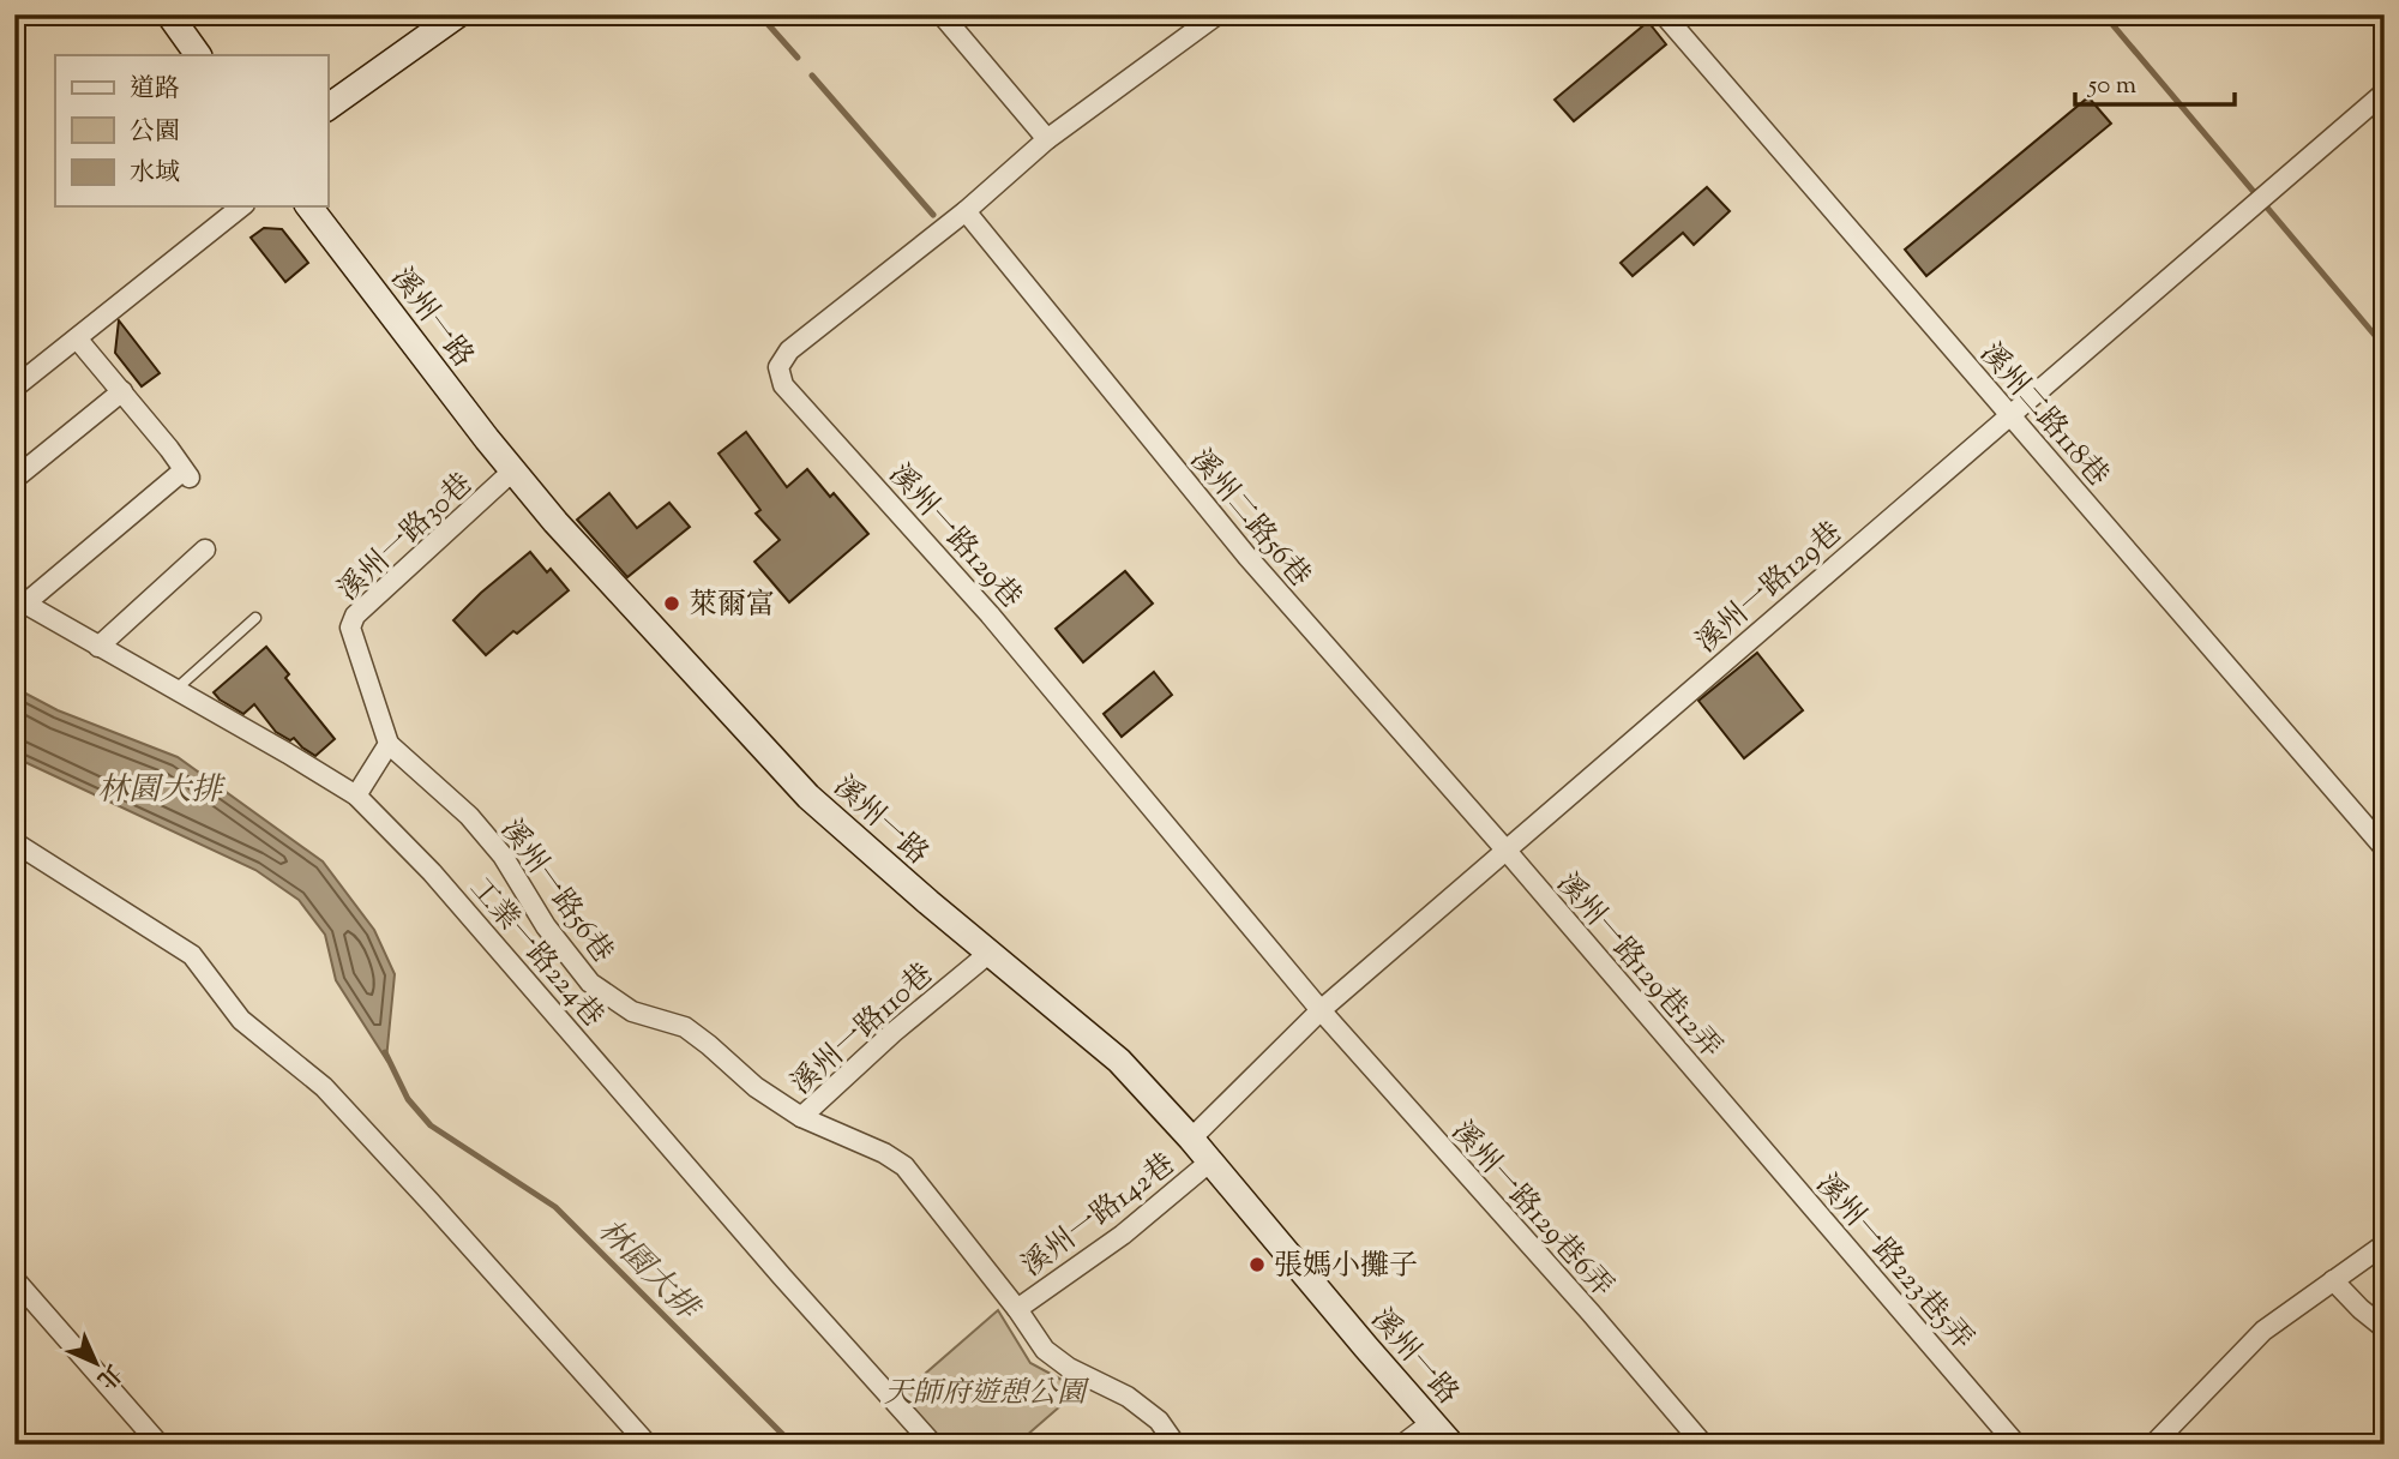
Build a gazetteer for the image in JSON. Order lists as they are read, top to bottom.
{
  "streets": {
    "street": [
      "溪州一路",
      "溪州二路118巷",
      "溪州二路56巷",
      "溪州一路129巷",
      "溪州一路30巷",
      "溪州一路56巷",
      "工業一路224巷",
      "溪州一路129巷12弄",
      "溪州一路110巷",
      "溪州一路129巷6弄",
      "溪州一路142巷",
      "溪州一路223巷5弄"
    ]
  },
  "crossings": [
    ["溪州一路", "溪州一路129巷"],
    ["溪州一路", "溪州一路30巷"],
    ["溪州一路", "溪州一路110巷"],
    ["溪州一路", "溪州一路142巷"],
    ["溪州二路118巷", "溪州一路129巷"],
    ["溪州二路56巷", "溪州一路129巷"],
    ["溪州二路56巷", "溪州一路129巷12弄"],
    ["溪州一路129巷", "溪州一路129巷12弄"],
    ["溪州一路129巷", "溪州一路129巷6弄"],
    ["溪州一路30巷", "溪州一路56巷"],
    ["溪州一路56巷", "溪州一路110巷"],
    ["溪州一路129巷12弄", "溪州一路223巷5弄"],
    ["溪州一路110巷", "溪州一路142巷"]
  ],
  "water": ["林園大排"],
  "parks": ["天師府遊憩公園"],
  "places": ["萊爾富", "張媽小攤子"],
  "legend": ["道路", "公園", "水域"],
  "scale_bar": "50 m",
  "north": "bottom right"
}
